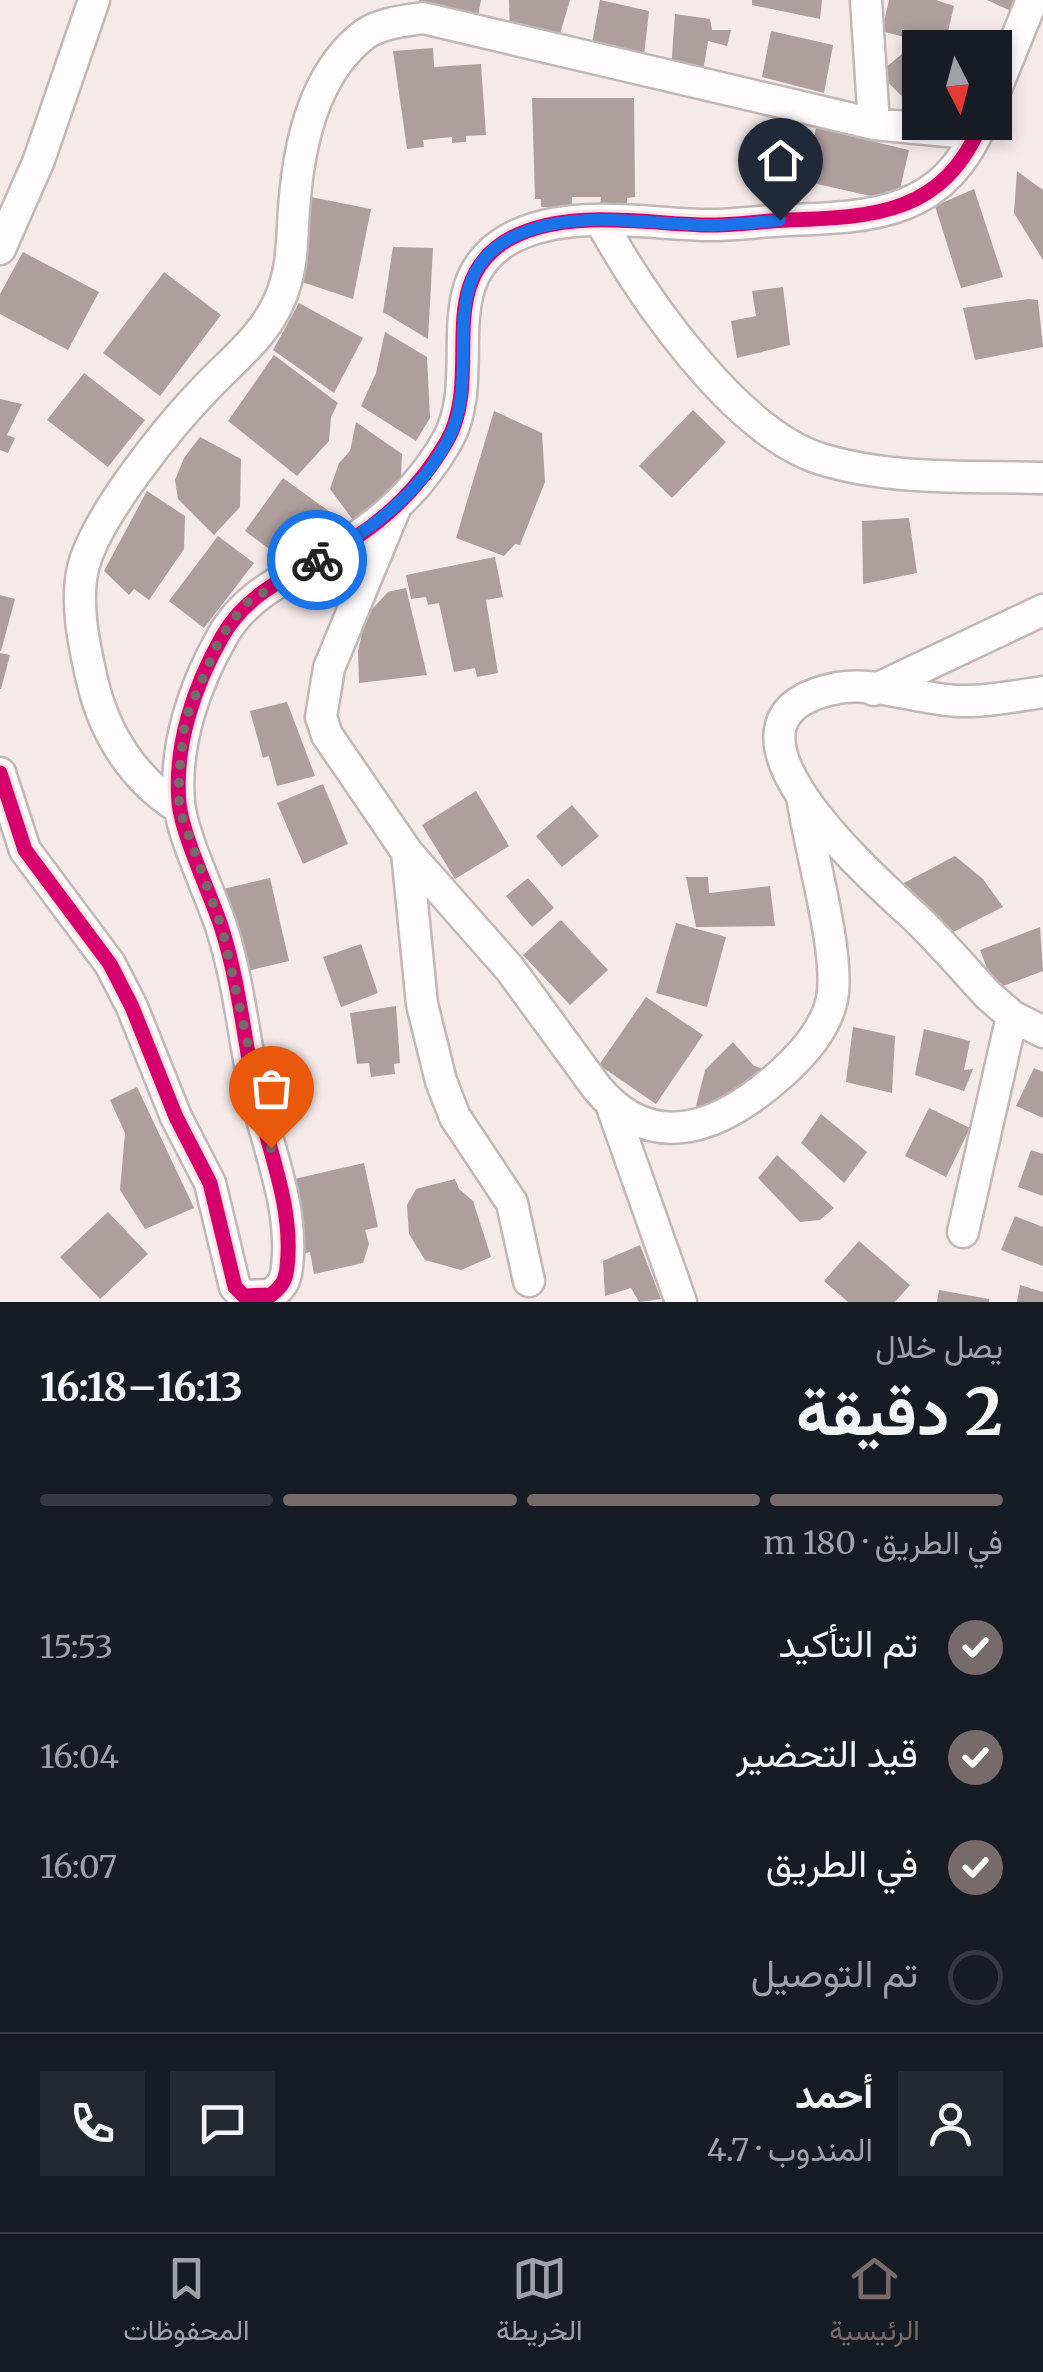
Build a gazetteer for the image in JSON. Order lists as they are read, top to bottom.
{
  "north": "bottom",
  "page": {
    "heading": ["2 دقيقة", "يصل خلال", "16:13–16:18"],
    "panel": ["أحمد", "المندوب · 4.7"],
    "bar": "في الطريق · 180 m",
    "list": [
      ["تم التأكيد", "15:53"],
      ["قيد التحضير", "16:04"],
      ["في الطريق", "16:07"],
      "تم التوصيل"
    ],
    "tabs": ["الرئيسية", "الخريطة", "المحفوظات"]
  }
}
